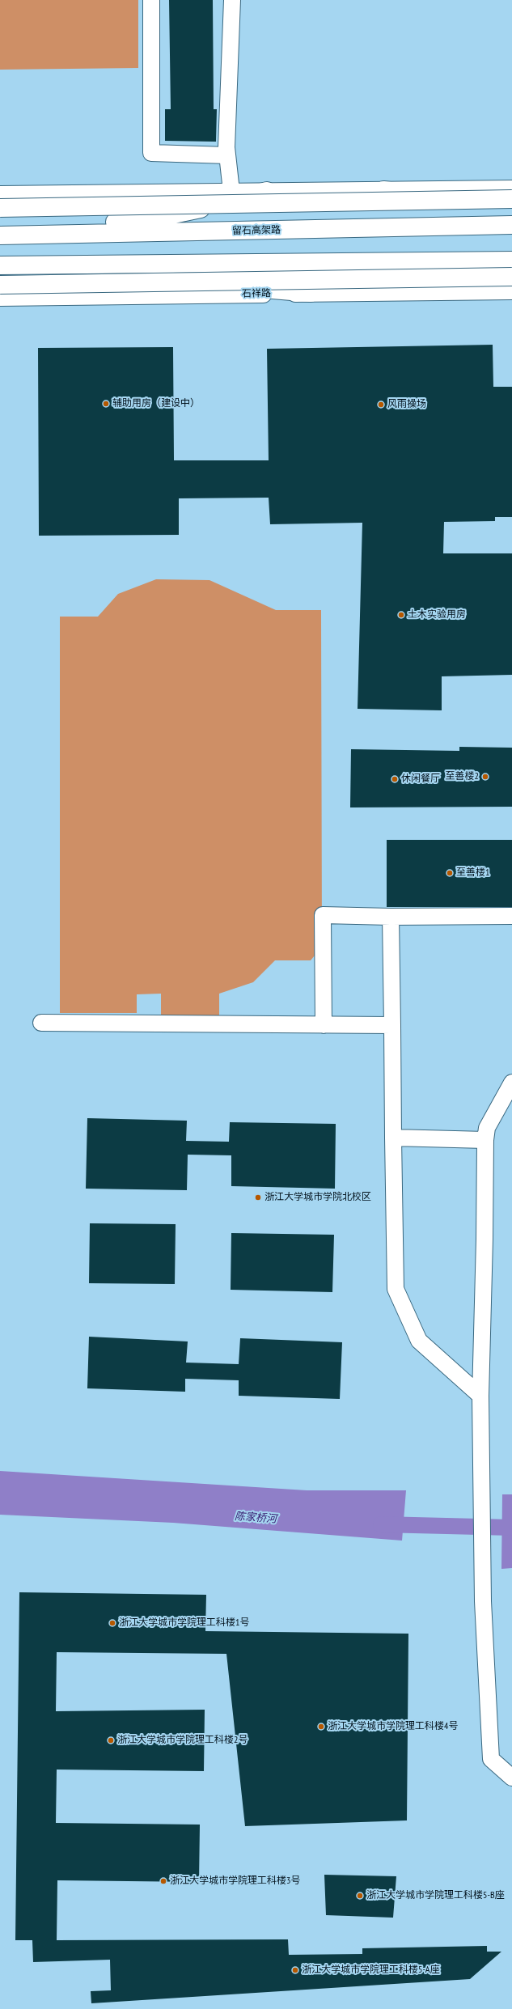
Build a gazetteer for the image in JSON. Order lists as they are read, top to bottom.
{
  "streets": {
    "main road": ["留石高架路", "石祥路"]
  },
  "water": ["陈家桥河"],
  "places": [
    "辅助用房（建设中）",
    "风雨操场",
    "土木实验用房",
    "至善楼2",
    "休闲餐厅",
    "至善楼1",
    "浙江大学城市学院北校区",
    "浙江大学城市学院理工科楼1号",
    "浙江大学城市学院理工科楼4号",
    "浙江大学城市学院理工科楼2号",
    "浙江大学城市学院理工科楼3号",
    "浙江大学城市学院理工科楼5-B座",
    "浙江大学城市学院理工科楼5-A座"
  ]
}
